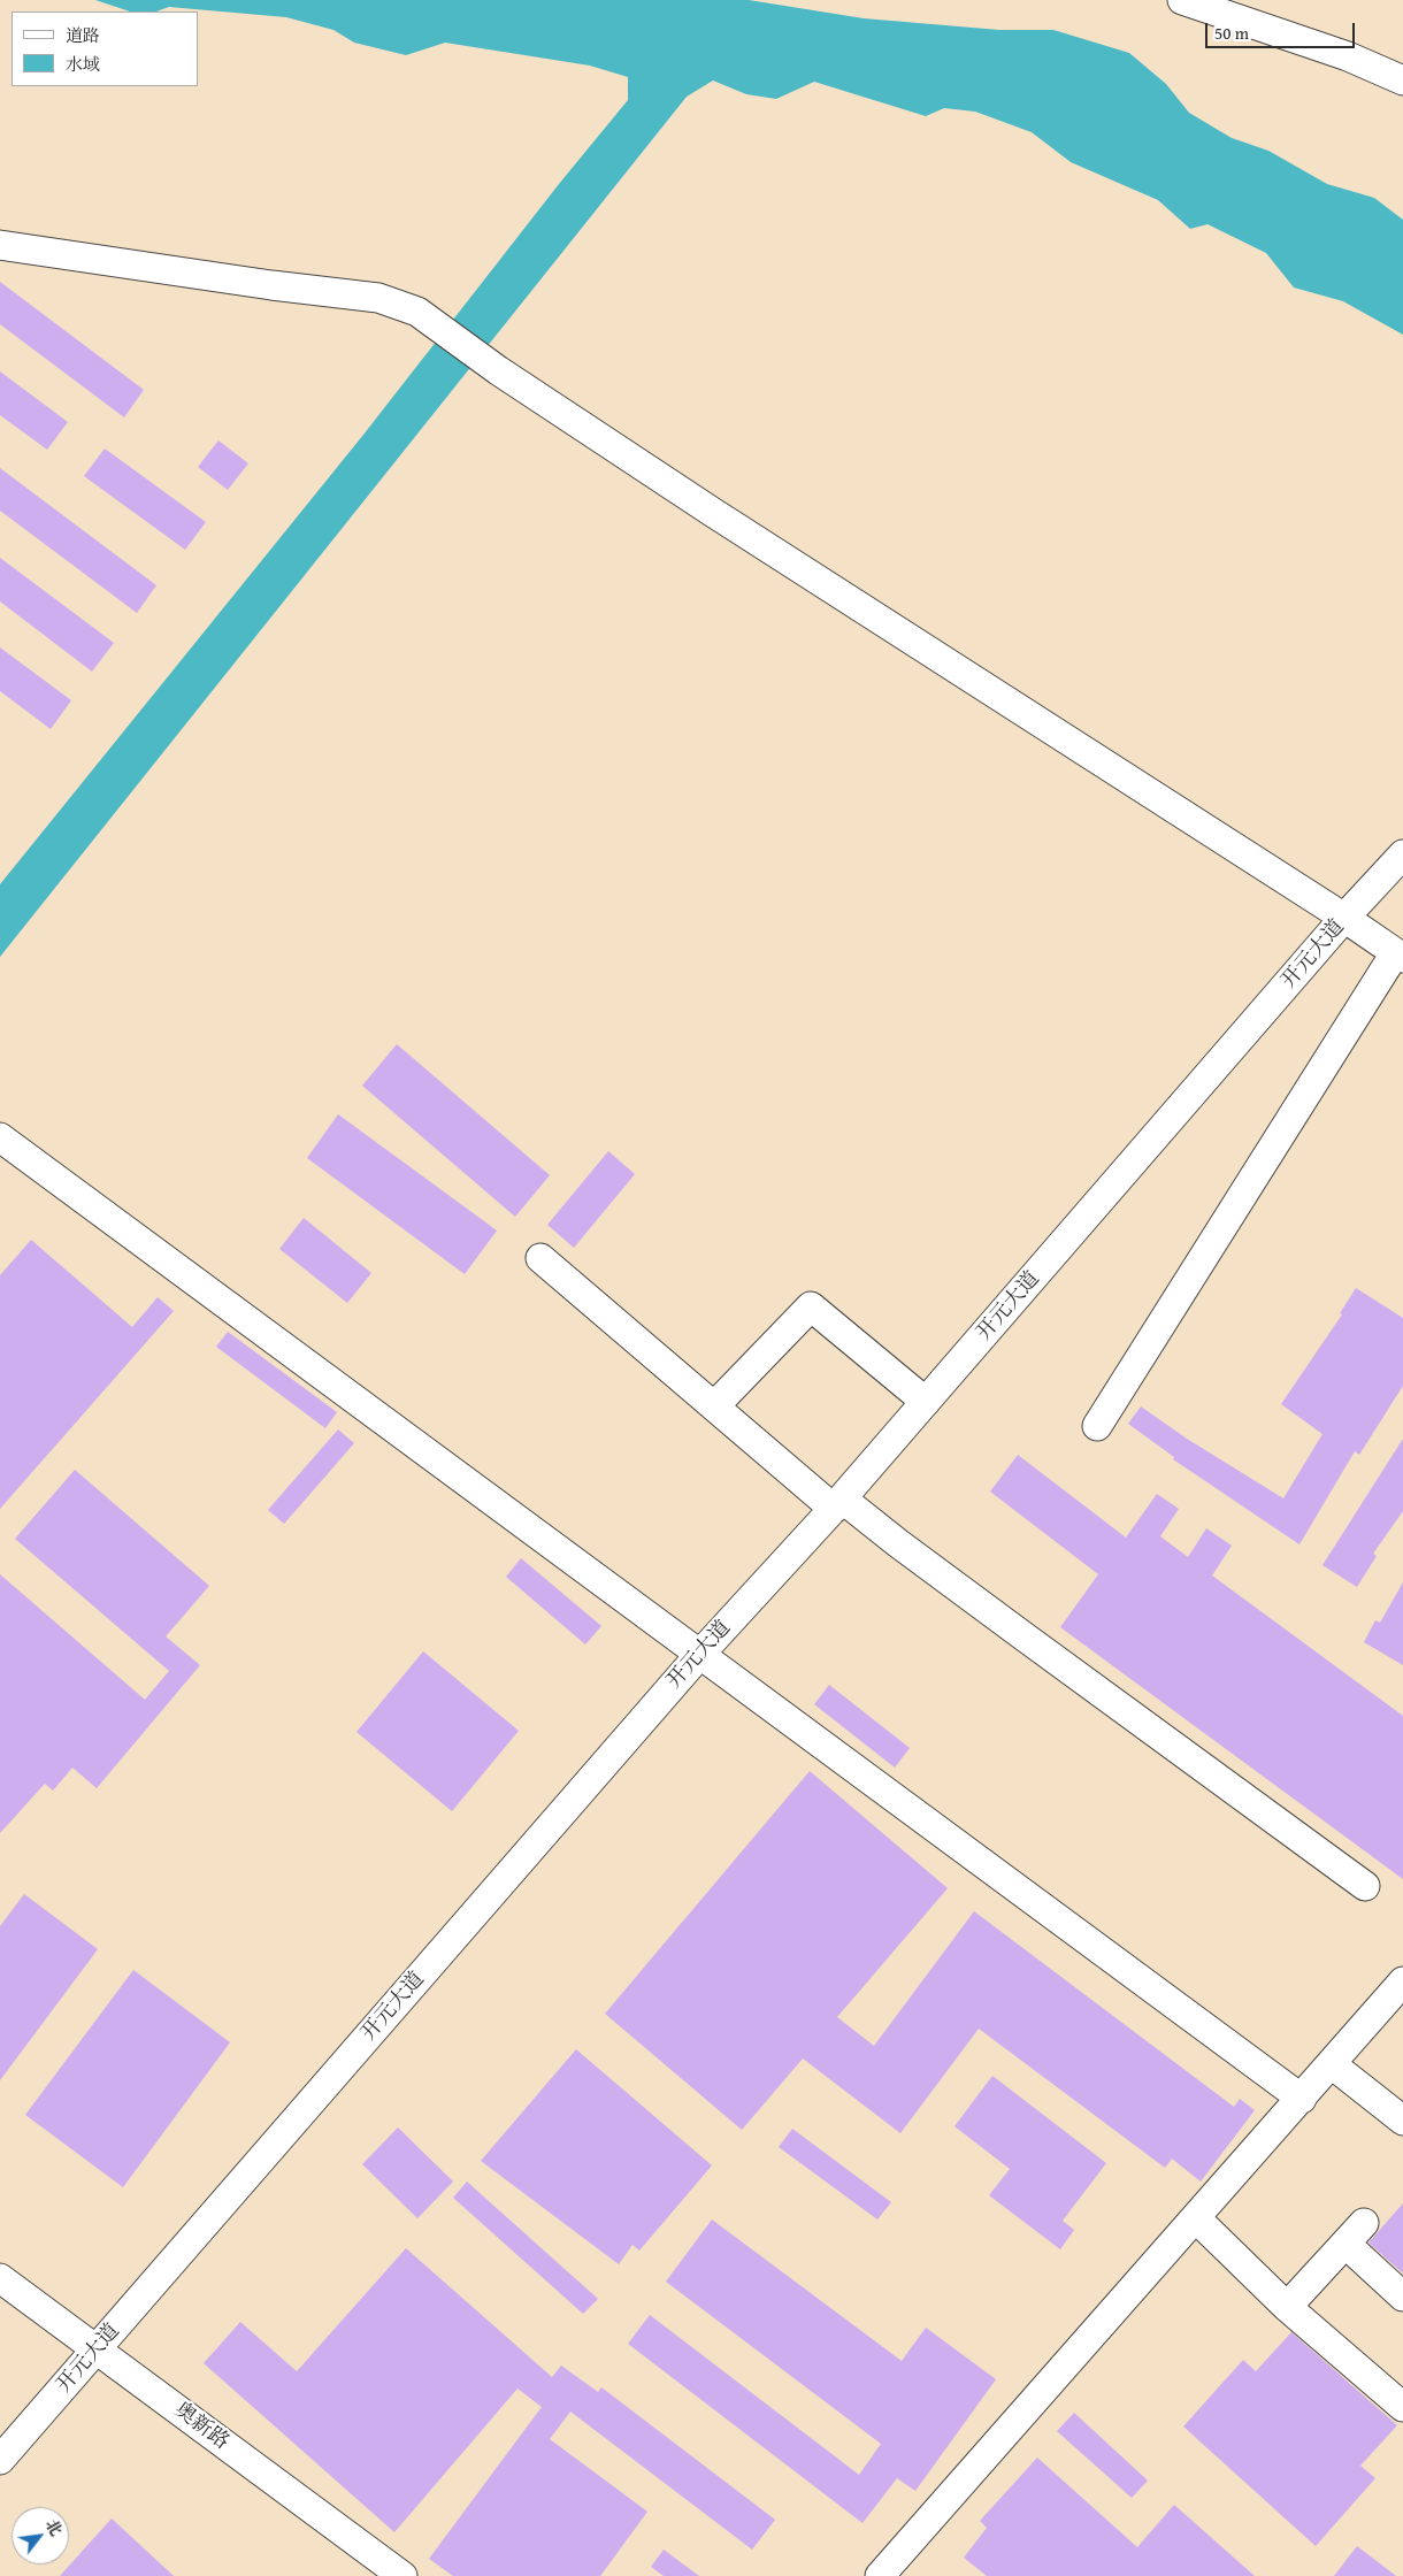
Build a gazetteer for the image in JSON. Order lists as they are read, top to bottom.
{
  "streets": {
    "street": ["开元大道", "奥新路"]
  },
  "legend": ["道路", "水域"],
  "scale_bar": "50 m",
  "north": "top right"
}
